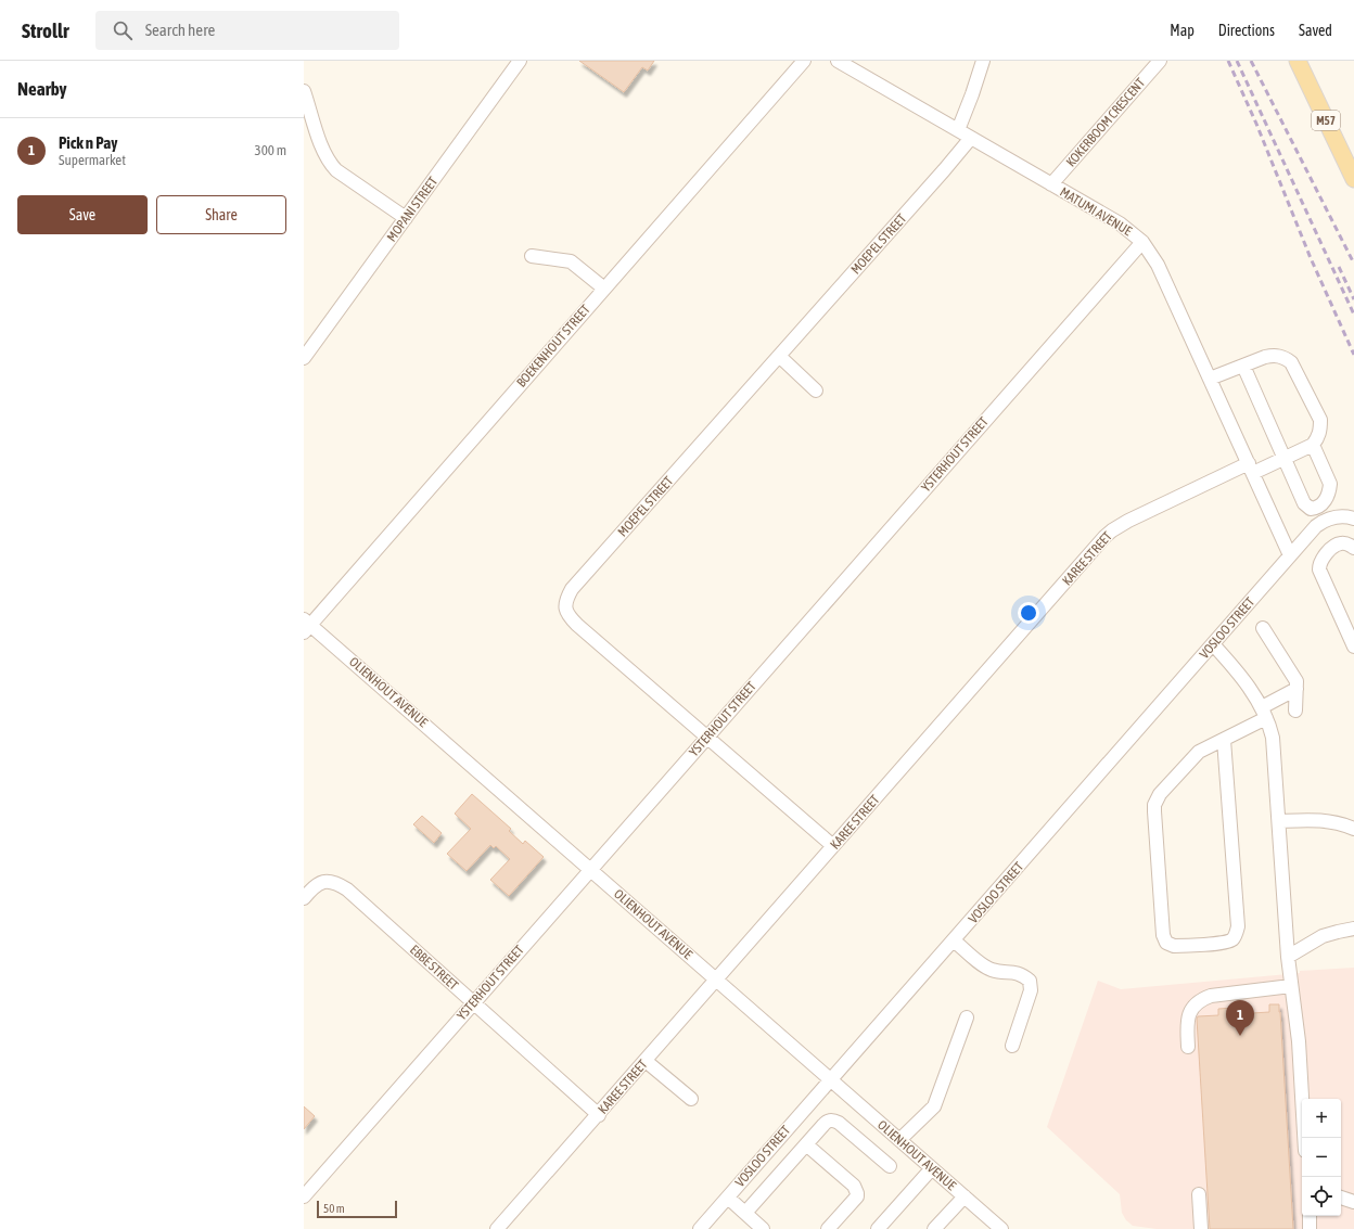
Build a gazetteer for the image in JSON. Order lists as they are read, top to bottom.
{
  "streets": {
    "main road": ["M57"],
    "street": [
      "KOKERBOOM CRESCENT",
      "MOPANI STREET",
      "MATUMI AVENUE",
      "MOEPEL STREET",
      "BOEKENHOUT STREET",
      "YSTERHOUT STREET",
      "KAREE STREET",
      "VOSLOO STREET",
      "OLIENHOUT AVENUE",
      "EBBE STREET"
    ]
  },
  "crossings": [
    ["KOKERBOOM CRESCENT", "MATUMI AVENUE"],
    ["MATUMI AVENUE", "MOEPEL STREET"],
    ["MATUMI AVENUE", "YSTERHOUT STREET"],
    ["MATUMI AVENUE", "KAREE STREET"],
    ["MATUMI AVENUE", "VOSLOO STREET"],
    ["MOEPEL STREET", "YSTERHOUT STREET"],
    ["MOEPEL STREET", "KAREE STREET"],
    ["BOEKENHOUT STREET", "OLIENHOUT AVENUE"],
    ["YSTERHOUT STREET", "OLIENHOUT AVENUE"],
    ["YSTERHOUT STREET", "EBBE STREET"],
    ["KAREE STREET", "OLIENHOUT AVENUE"],
    ["KAREE STREET", "EBBE STREET"],
    ["VOSLOO STREET", "OLIENHOUT AVENUE"]
  ],
  "scale_bar": "50 m",
  "page": {
    "header": "Strollr",
    "search": "Search here",
    "nav": ["Map", "Directions", "Saved"],
    "heading": "Nearby",
    "list": [
      {
        "mark": "1",
        "name": "Pick n Pay",
        "note": "Supermarket",
        "value": "300 m"
      }
    ],
    "buttons": ["Save", "Share"],
    "pins": "1",
    "map_buttons": ["+", "−"],
    "scale": "50 m"
  }
}
